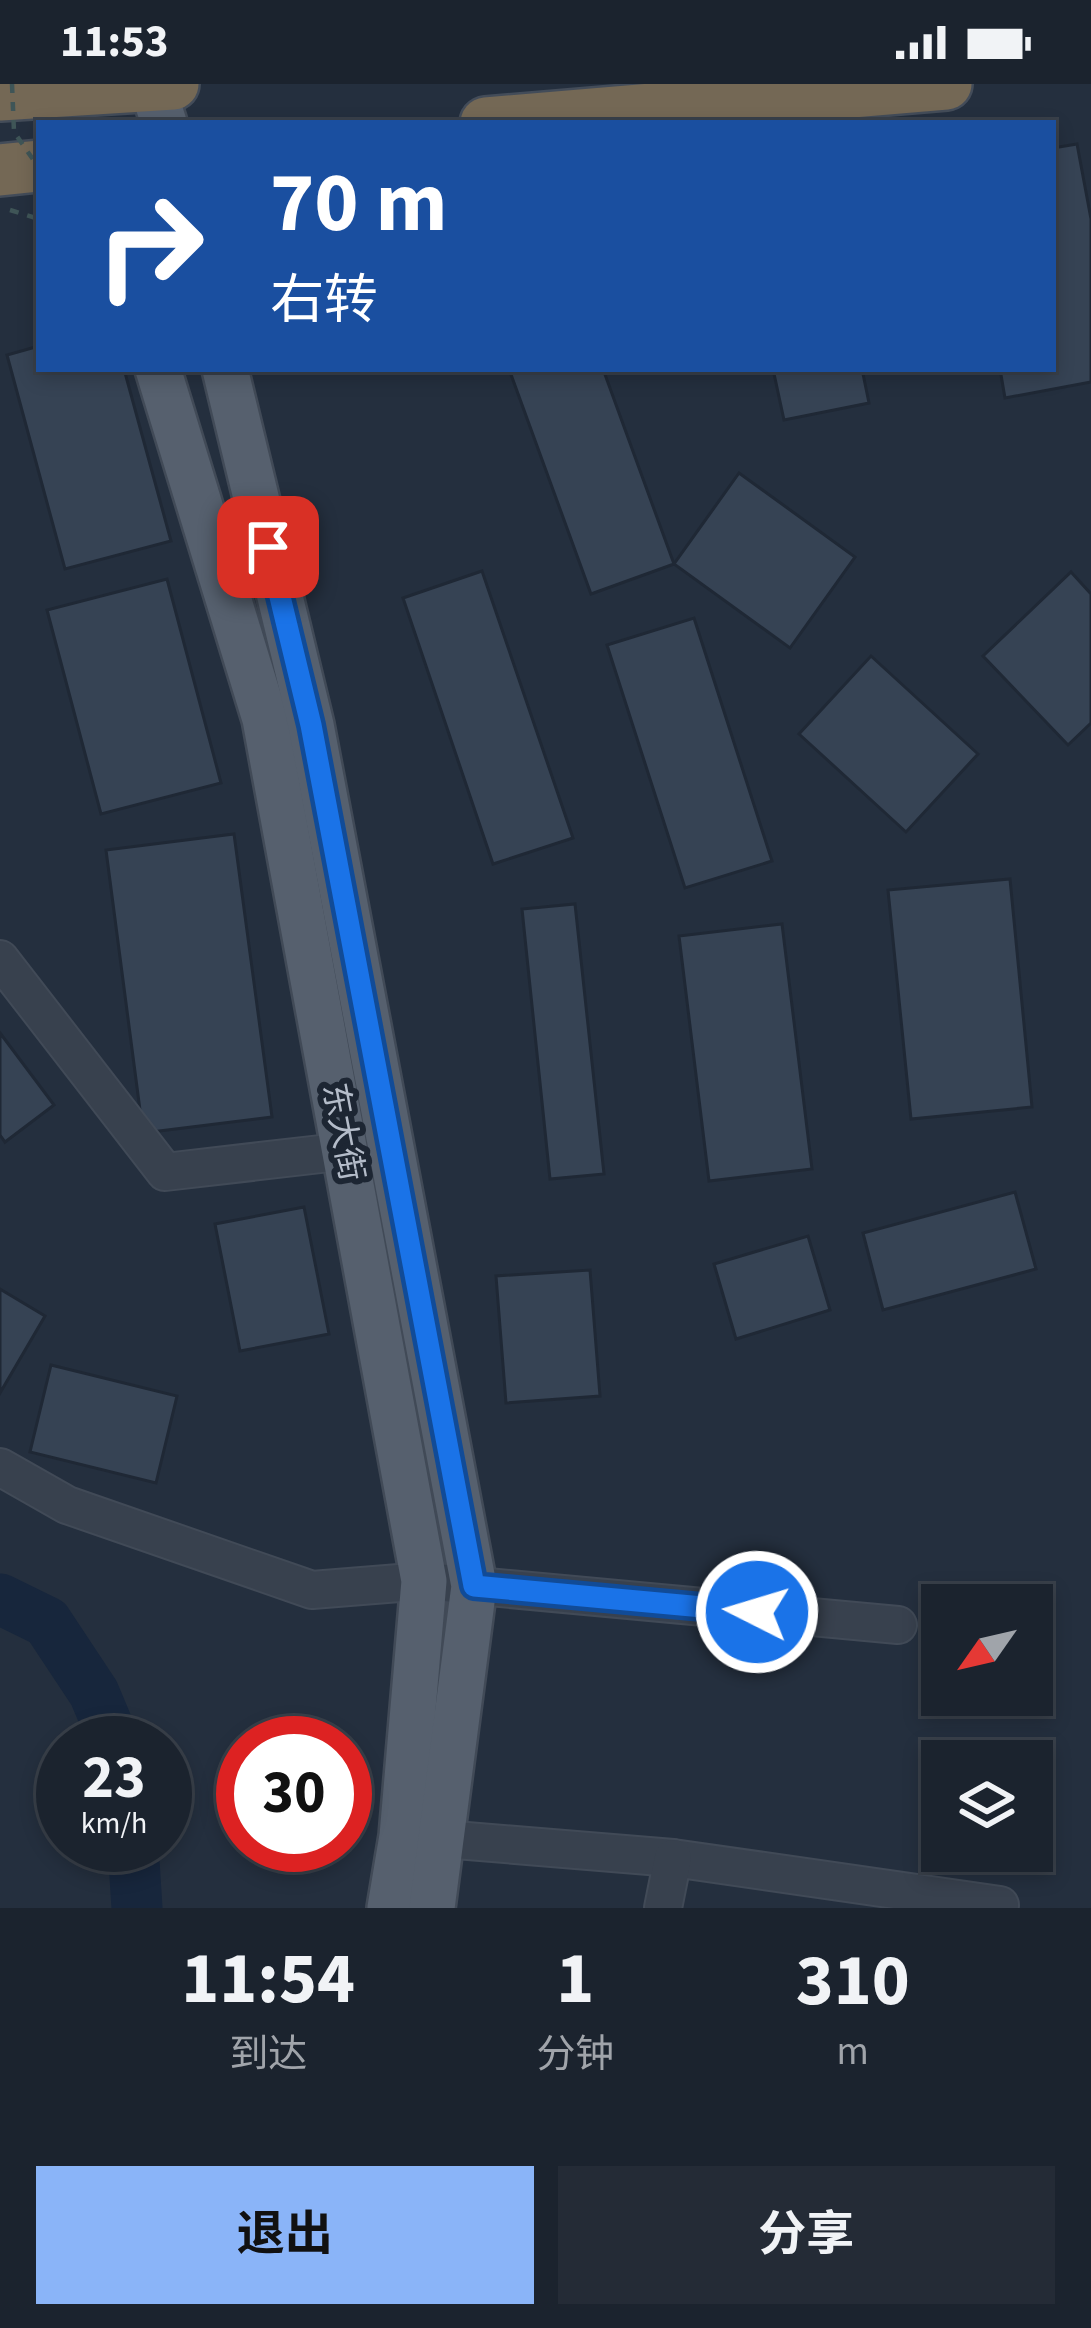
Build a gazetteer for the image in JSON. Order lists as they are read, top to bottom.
{
  "streets": {
    "main road": ["东大街"]
  },
  "north": "bottom left",
  "page": {
    "status": "11:53",
    "turn": ["70 m", "右转"],
    "speed": "23 km/h",
    "limit": "30",
    "eta": [
      "11:54",
      "到达",
      "1",
      "分钟",
      "310",
      "m"
    ],
    "buttons": ["退出", "分享"]
  }
}
